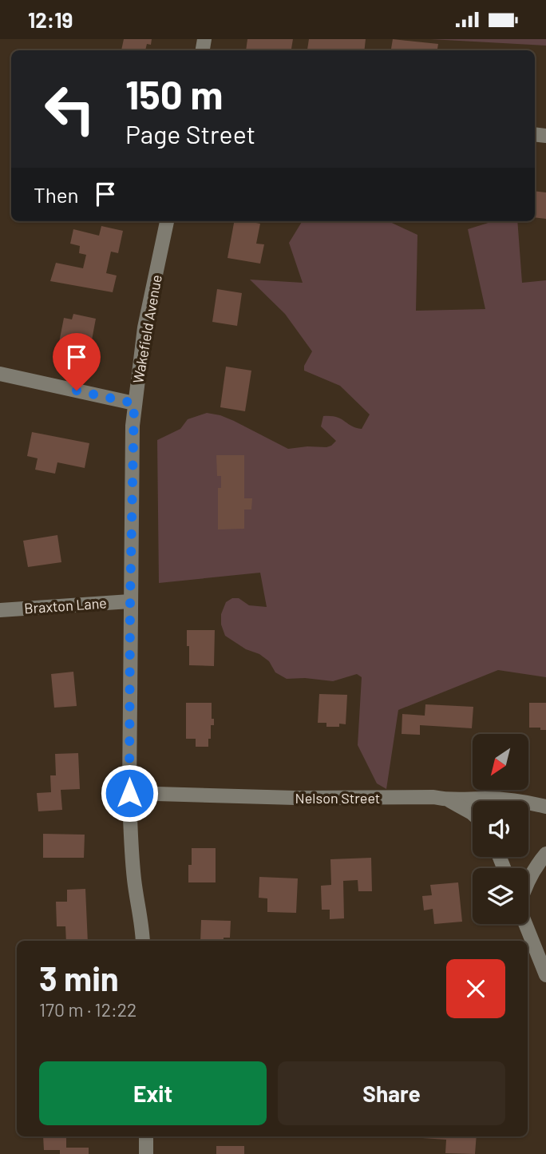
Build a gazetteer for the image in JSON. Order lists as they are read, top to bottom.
{
  "streets": {
    "street": ["Wakefield Avenue", "Braxton Lane", "Nelson Street"]
  },
  "crossings": [
    ["Wakefield Avenue", "Braxton Lane"],
    ["Wakefield Avenue", "Nelson Street"]
  ],
  "north": "bottom left",
  "page": {
    "status": "12:19",
    "turn": ["150 m", "Page Street"],
    "then": "Then",
    "heading": ["3 min", "170 m · 12:22"],
    "buttons": ["Exit", "Share"]
  }
}
